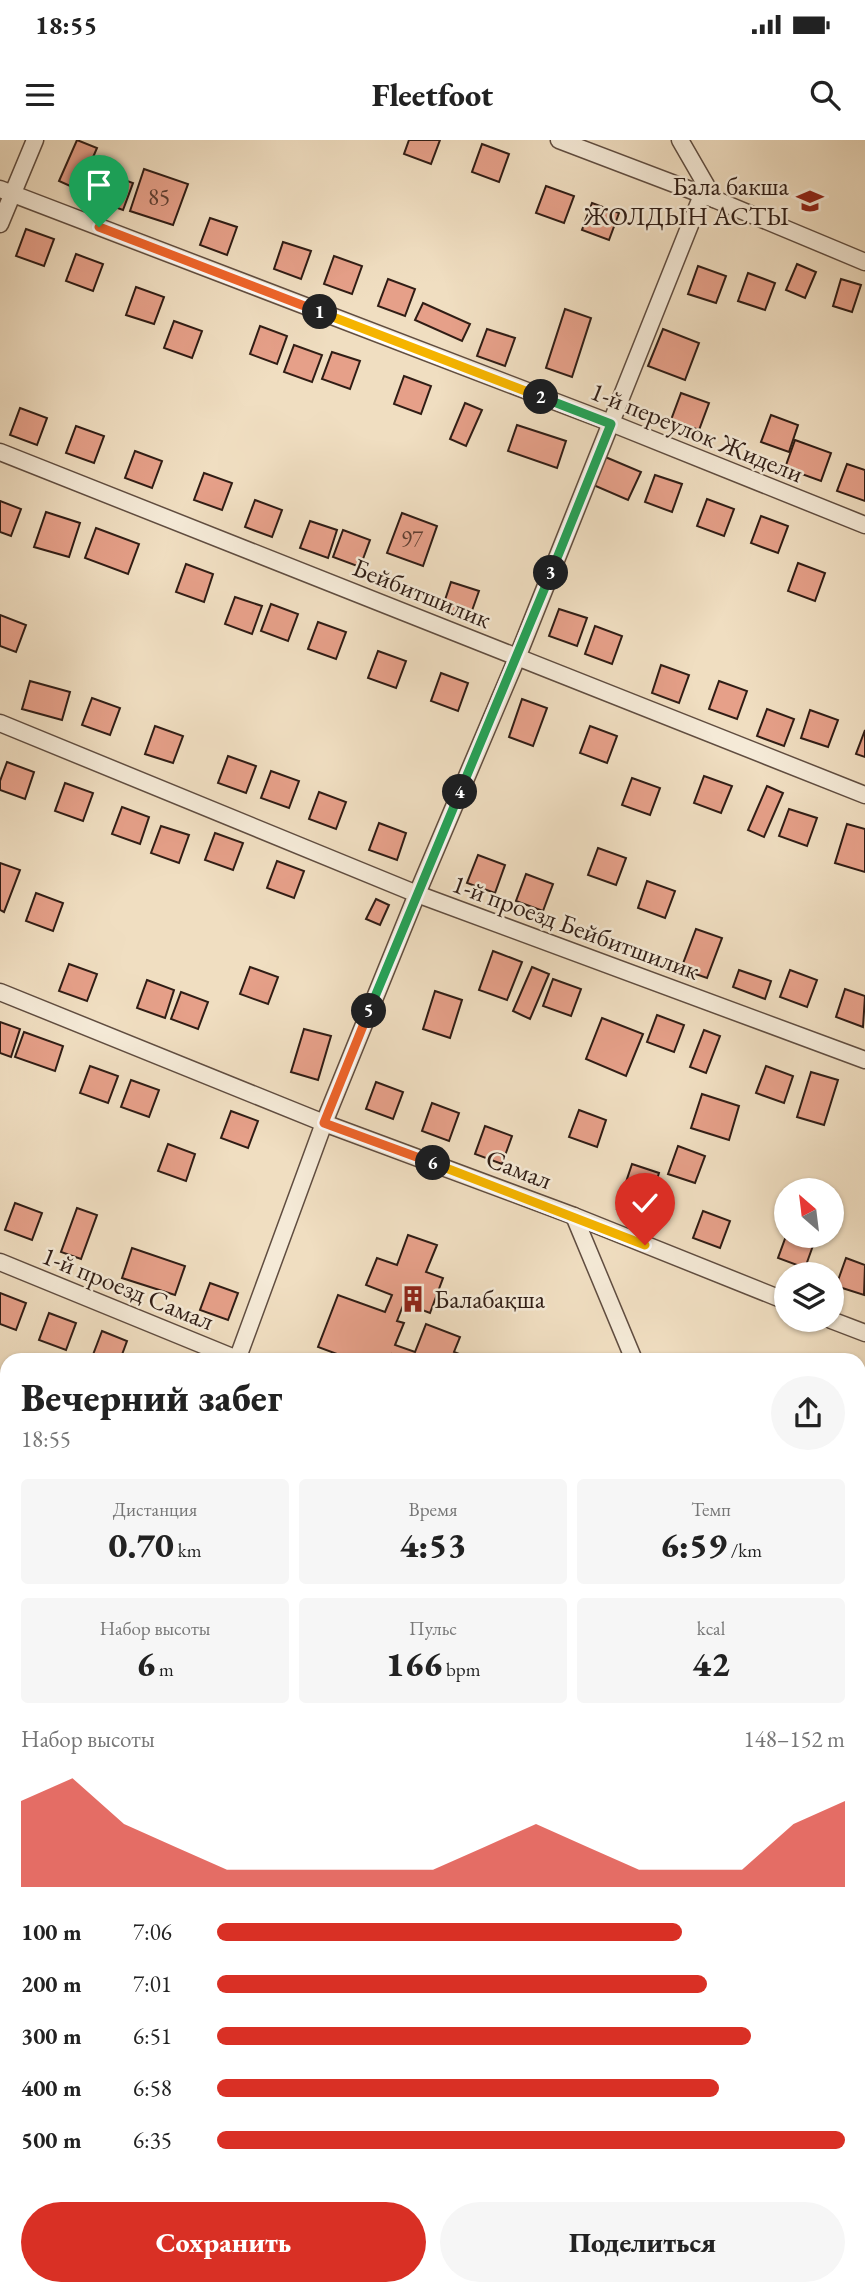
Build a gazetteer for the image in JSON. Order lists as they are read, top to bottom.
{
  "streets": {
    "street": [
      "1-й переулок Жидели",
      "Бейбитшилик",
      "1-й проезд Бейбитшилик",
      "Самал",
      "1-й проезд Самал"
    ]
  },
  "places": {
    "school or university": ["Бала бакша ЖОЛДЫН АСТЫ"],
    "building": ["Балабақша"]
  },
  "house_numbers": ["85", "97"],
  "north": "top left",
  "page": {
    "status": "18:55",
    "header": "Fleetfoot",
    "pins": [
      "1",
      "2",
      "3",
      "4",
      "5",
      "6"
    ],
    "heading": ["Вечерний забег", "18:55"],
    "stats": [
      ["Дистанция", "0.70 km"],
      ["Время", "4:53"],
      ["Темп", "6:59 /km"],
      ["Набор высоты", "6 m"],
      ["Пульс", "166 bpm"],
      ["kcal", "42"]
    ],
    "chart": ["Набор высоты", "148–152 m"],
    "list": [
      {
        "name": "100 m",
        "note": "7:06"
      },
      {
        "name": "200 m",
        "note": "7:01"
      },
      {
        "name": "300 m",
        "note": "6:51"
      },
      {
        "name": "400 m",
        "note": "6:58"
      },
      {
        "name": "500 m",
        "note": "6:35"
      }
    ],
    "buttons": ["Сохранить", "Поделиться"]
  }
}
